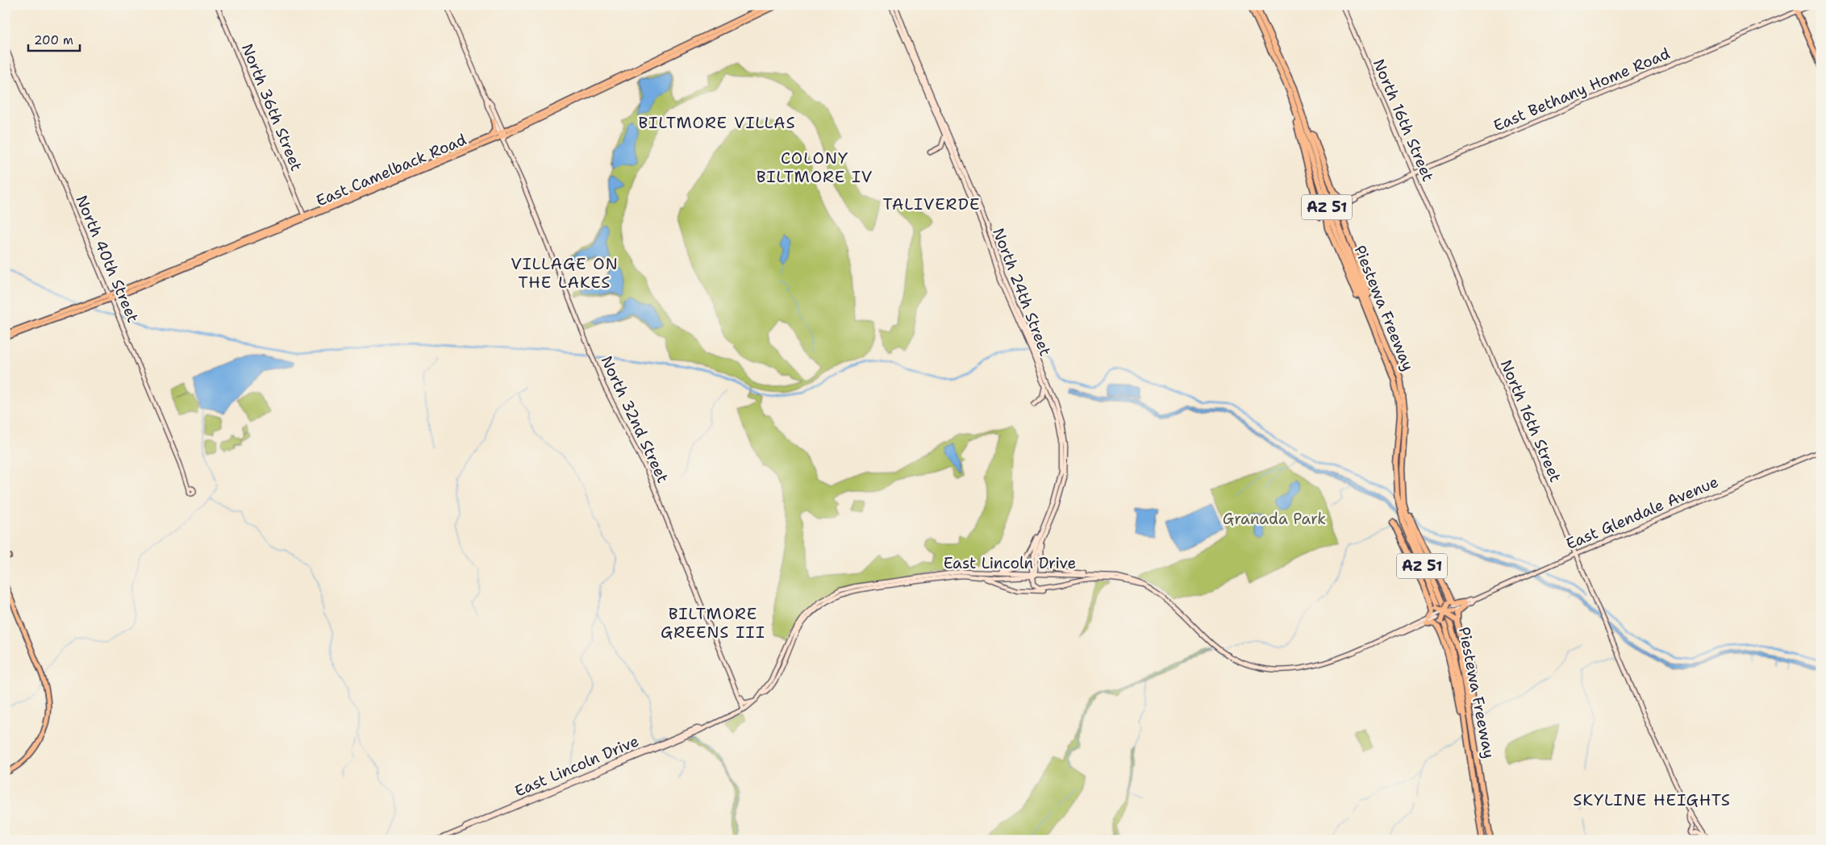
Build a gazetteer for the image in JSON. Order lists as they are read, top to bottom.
{
  "streets": {
    "highway": ["AZ 51", "Piestewa Freeway"],
    "main road": [
      "East Bethany Home Road",
      "North 36th Street",
      "North 16th Street",
      "East Camelback Road",
      "North 40th Street",
      "North 24th Street",
      "North 32nd Street",
      "East Glendale Avenue",
      "East Lincoln Drive"
    ]
  },
  "crossings": [
    ["East Bethany Home Road", "North 16th Street"],
    ["North 36th Street", "East Camelback Road"],
    ["North 16th Street", "East Glendale Avenue"],
    ["East Camelback Road", "North 40th Street"],
    ["East Camelback Road", "North 32nd Street"],
    ["North 24th Street", "East Lincoln Drive"],
    ["North 32nd Street", "East Lincoln Drive"]
  ],
  "districts": [
    "BILTMORE VILLAS",
    "COLONY BILTMORE IV",
    "TALIVERDE",
    "VILLAGE ON THE LAKES",
    "BILTMORE GREENS III",
    "SKYLINE HEIGHTS"
  ],
  "parks": ["Granada Park"],
  "scale_bar": "200 m"
}
